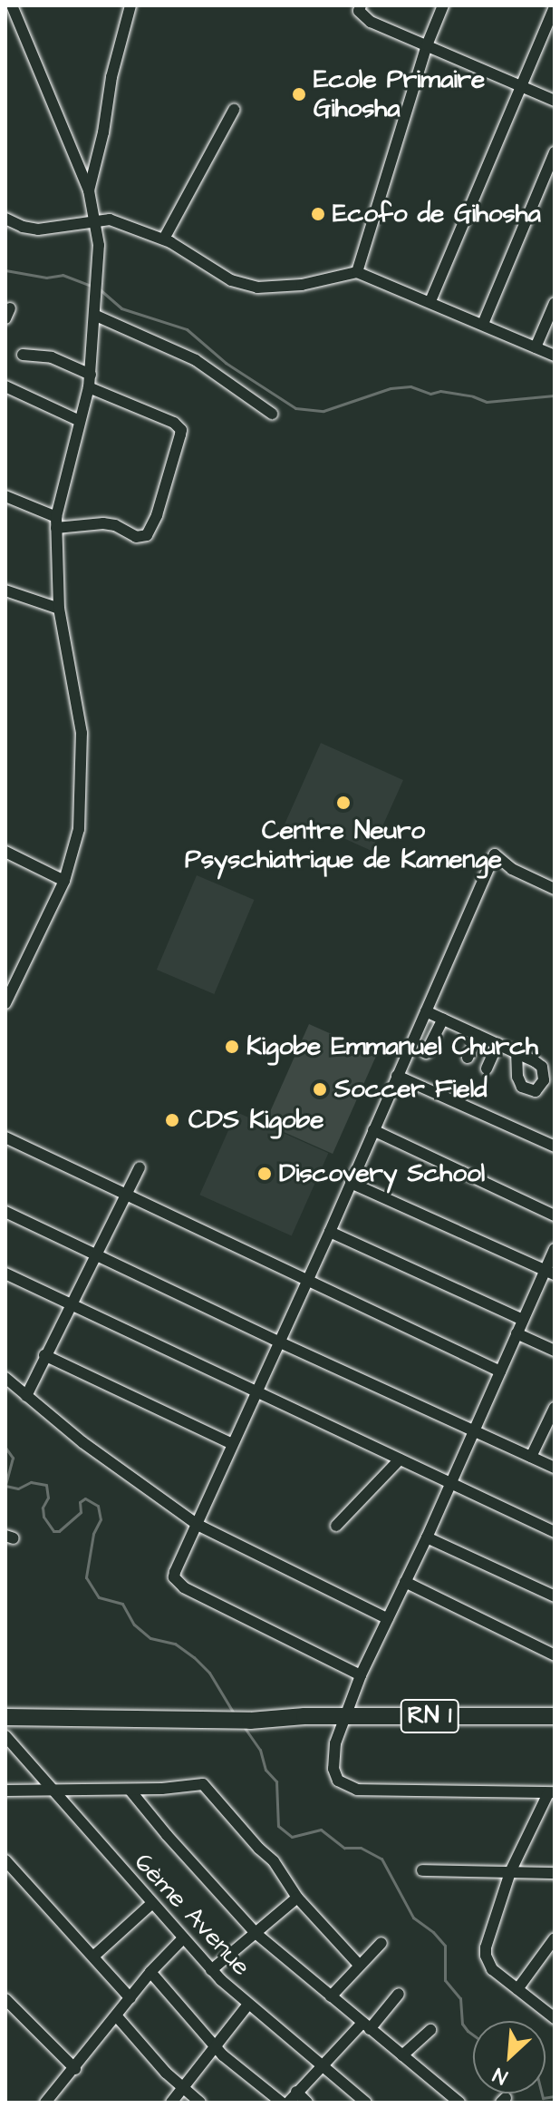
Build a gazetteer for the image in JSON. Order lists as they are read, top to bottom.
{
  "streets": {
    "highway": ["RN 1"],
    "street": ["6ème Avenue"]
  },
  "places": [
    "Ecole Primaire Gihosha",
    "Ecofo de Gihosha",
    "Centre Neuro Psyschiatrique de Kamenge",
    "Kigobe Emmanuel Church",
    "Soccer Field",
    "CDS Kigobe",
    "Discovery School"
  ],
  "north": "bottom left"
}
